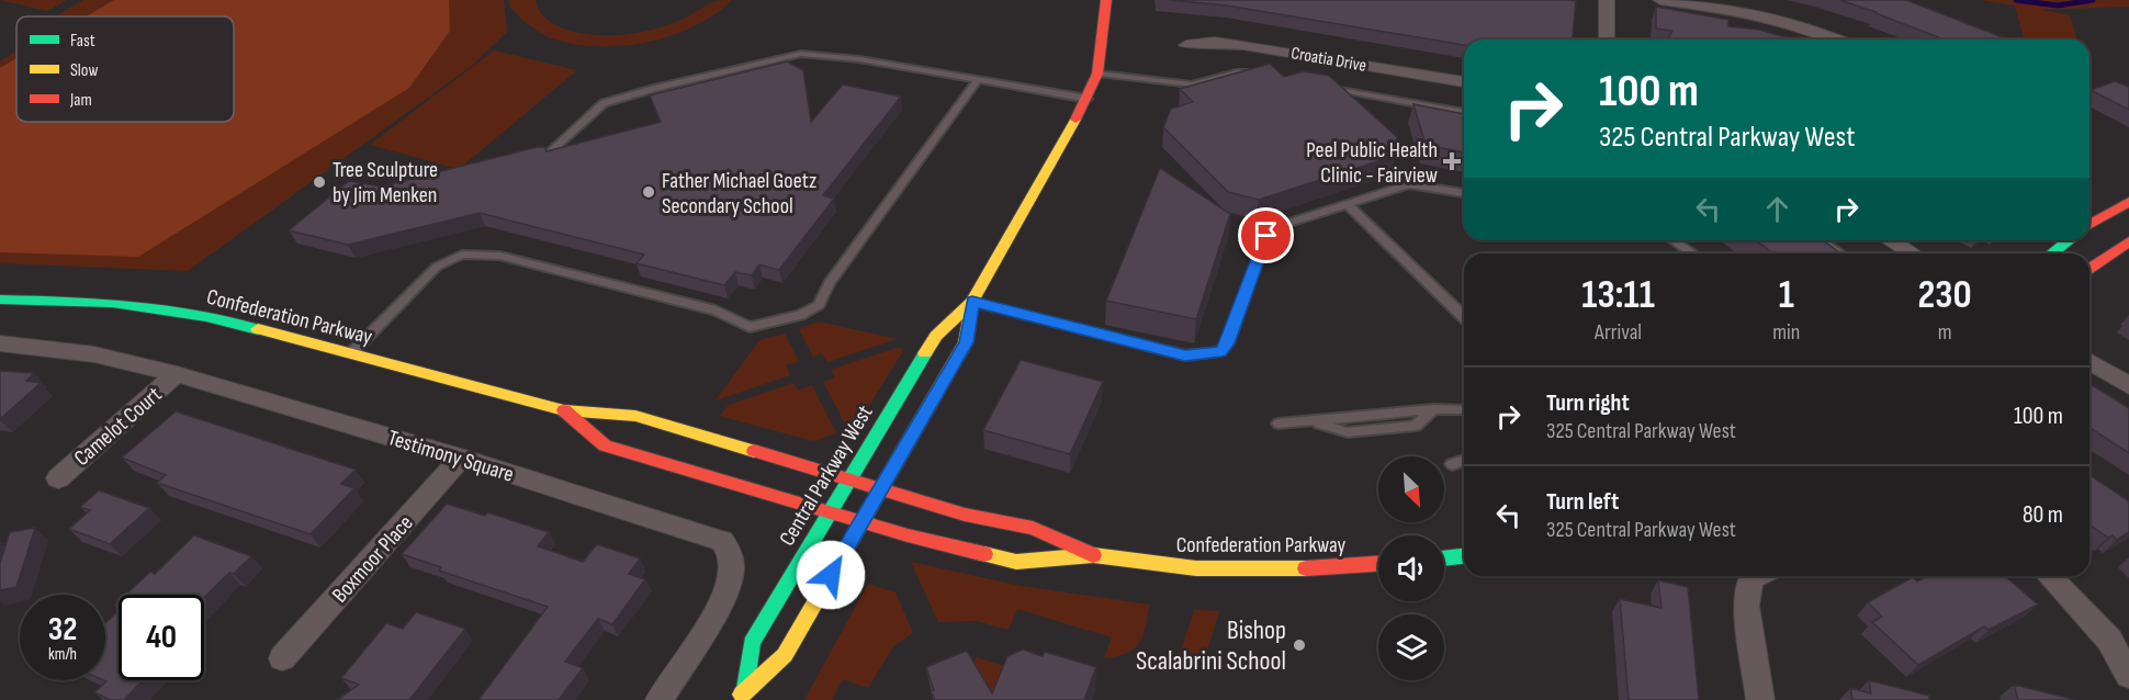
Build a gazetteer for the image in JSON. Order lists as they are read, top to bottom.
{
  "streets": {
    "street": [
      "Croatia Drive",
      "Confederation Parkway",
      "Camelot Court",
      "Testimony Square",
      "Central Parkway West",
      "Boxmoor Place"
    ]
  },
  "crossings": [
    ["Confederation Parkway", "Central Parkway West"],
    ["Camelot Court", "Testimony Square"],
    ["Testimony Square", "Boxmoor Place"]
  ],
  "places": {
    "health": ["Peel Public Health Clinic - Fairview"],
    "other": ["Tree Sculpture by Jim Menken", "Father Michael Goetz Secondary School", "Bishop Scalabrini School"]
  },
  "legend": ["Fast", "Slow", "Jam"],
  "north": "bottom right",
  "page": {
    "turn": ["100 m", "325 Central Parkway West"],
    "eta": [
      "13:11",
      "Arrival",
      "1",
      "min",
      "230",
      "m"
    ],
    "list": [
      {
        "name": "Turn right",
        "note": "325 Central Parkway West",
        "value": "100 m"
      },
      {
        "name": "Turn left",
        "note": "325 Central Parkway West",
        "value": "80 m"
      }
    ],
    "speed": "32 km/h",
    "limit": "40"
  }
}
